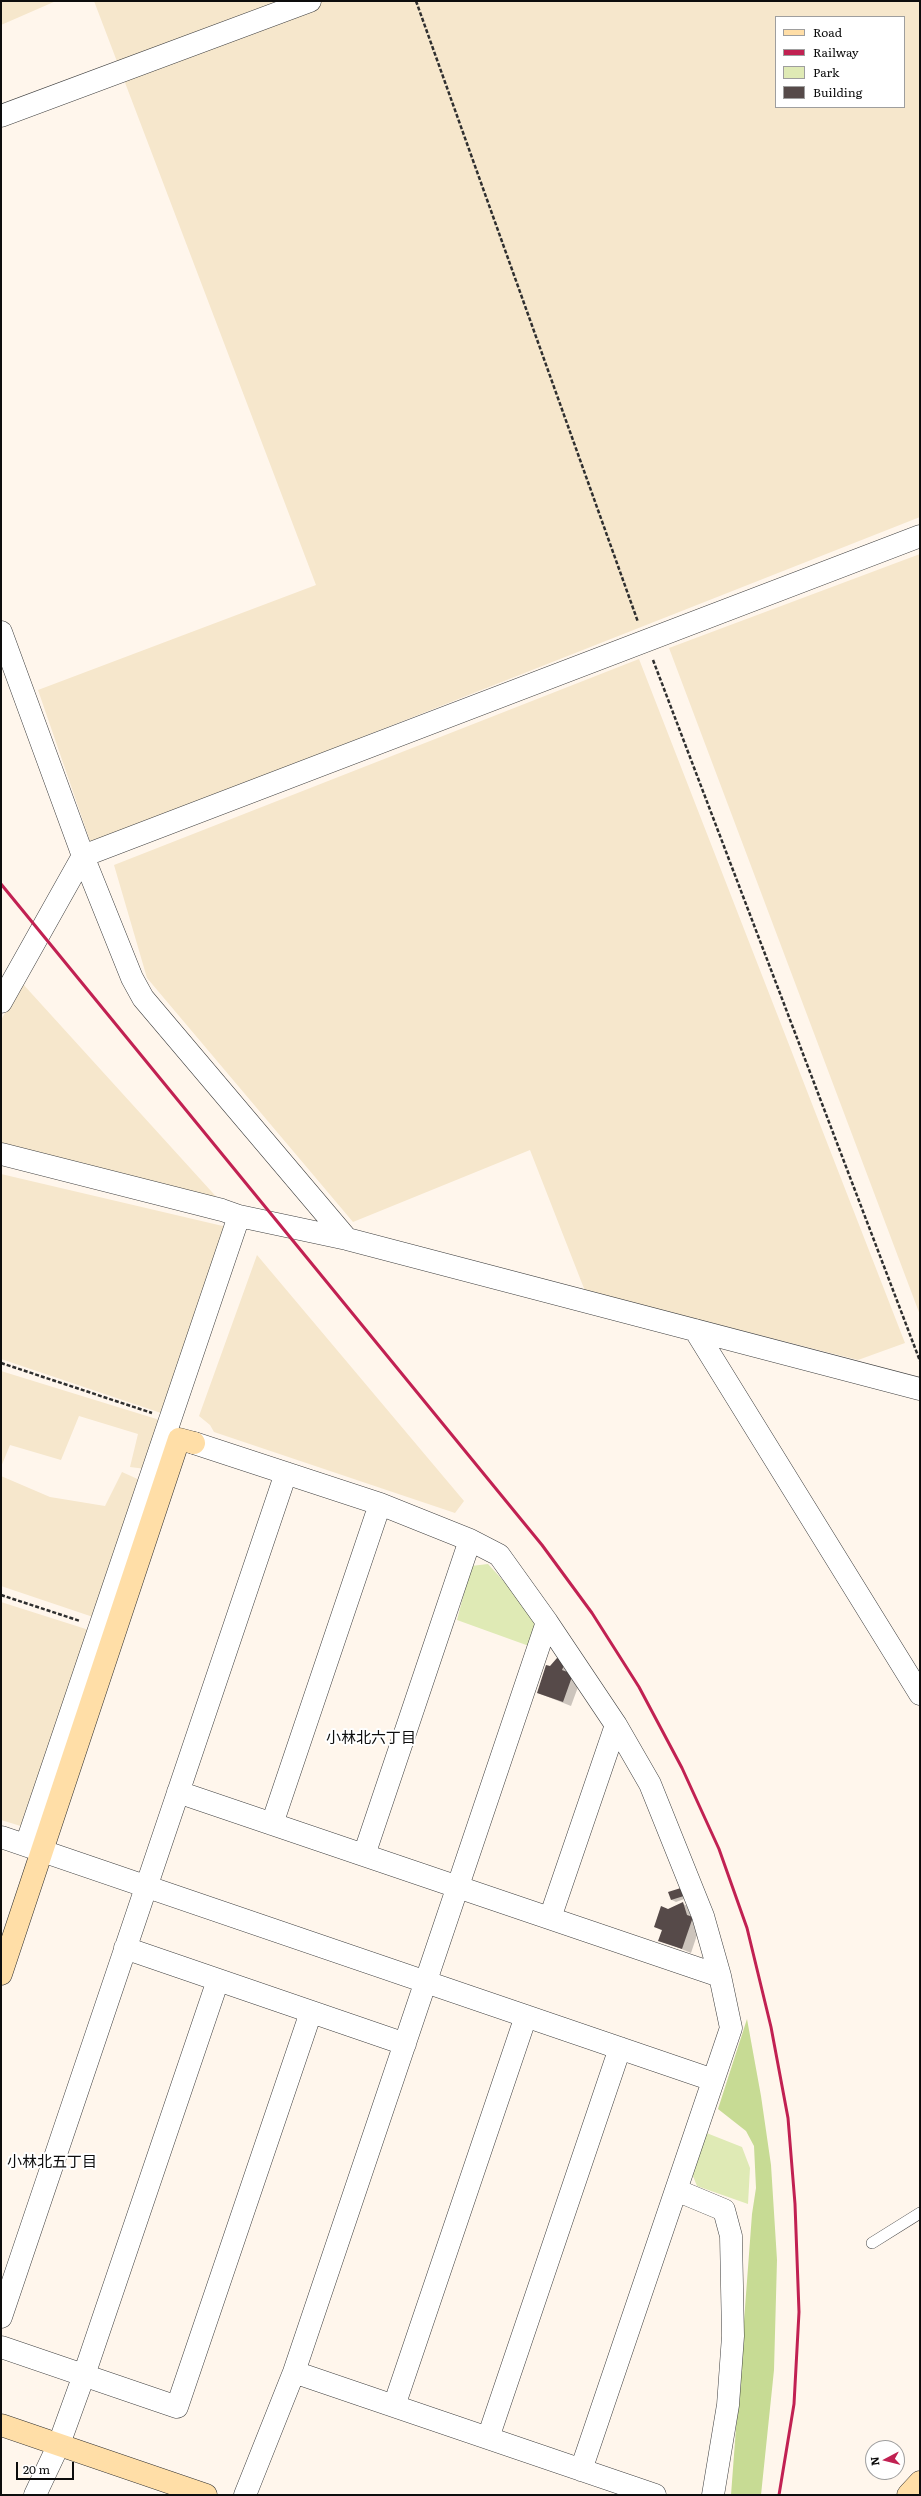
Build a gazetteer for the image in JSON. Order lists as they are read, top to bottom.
{
  "districts": ["小林北六丁目", "小林北五丁目"],
  "legend": [
    "Road",
    "Railway",
    "Park",
    "Building"
  ],
  "scale_bar": "20 m",
  "north": "left"
}
